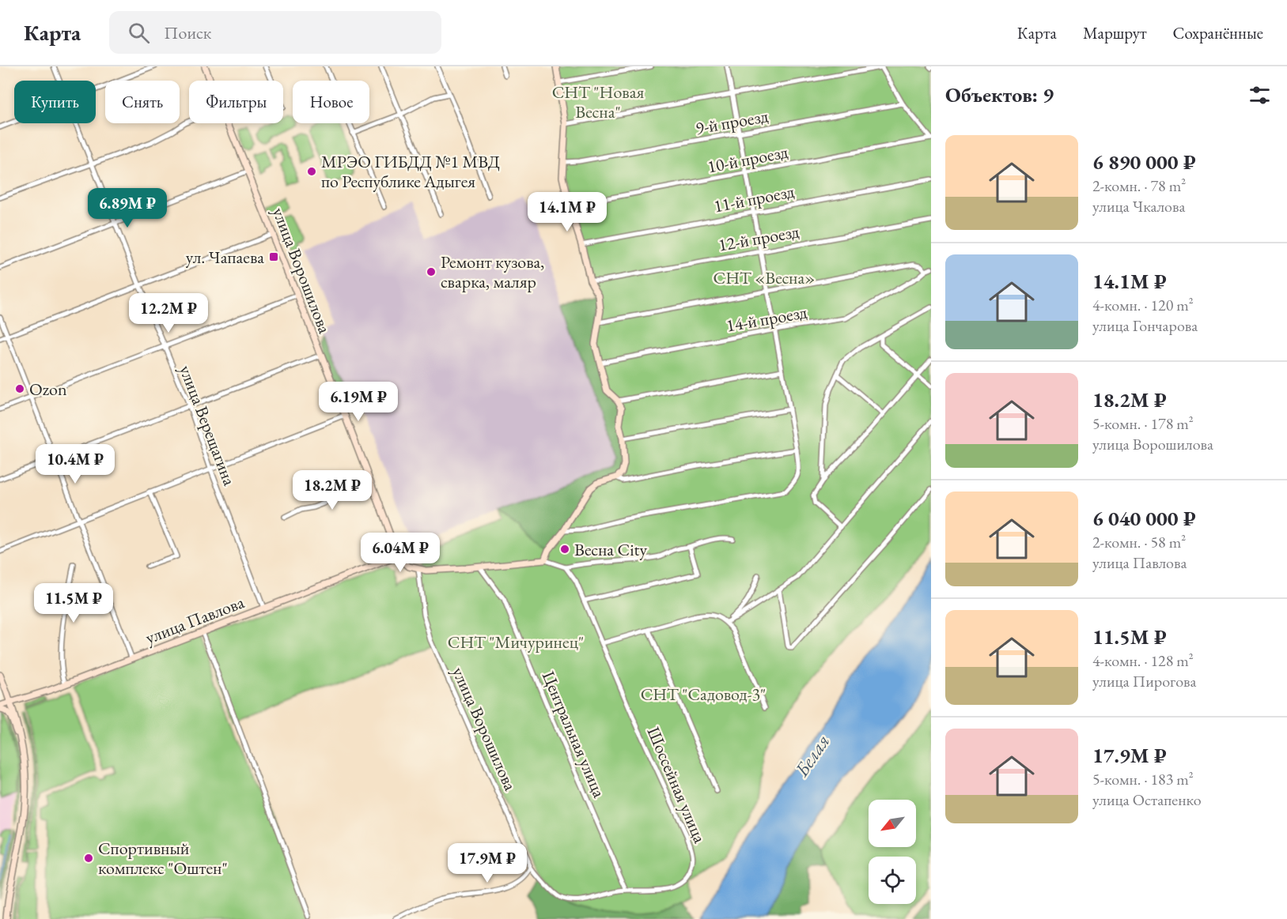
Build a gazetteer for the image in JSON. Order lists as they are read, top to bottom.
{
  "streets": {
    "street": [
      "9-й проезд",
      "10-й проезд",
      "11-й проезд",
      "12-й проезд",
      "улица Ворошилова",
      "14-й проезд",
      "улица Верещагина",
      "улица Павлова",
      "Центральная улица",
      "Шоссейная улица"
    ]
  },
  "crossings": [
    ["улица Ворошилова", "улица Павлова"],
    ["улица Ворошилова", "Центральная улица"],
    ["улица Ворошилова", "Шоссейная улица"],
    ["улица Верещагина", "улица Павлова"]
  ],
  "water": ["Белая"],
  "parks": [
    "СНТ \"Новая Весна\"",
    "СНТ «Весна»",
    "СНТ \"Мичуринец\"",
    "СНТ \"Садовод-3\""
  ],
  "places": {
    "other": [
      "МРЭО ГИБДД №1 МВД по Республике Адыгея",
      "Ремонт кузова, сварка, маляр",
      "Ozon",
      "Весна City",
      "Спортивный комплекс \"Оштен\""
    ],
    "transit": ["ул. Чапаева"]
  },
  "north": "bottom left",
  "page": {
    "header": "Карта",
    "search": "Поиск",
    "nav": ["Карта", "Маршрут", "Сохранённые"],
    "heading": "Объектов: 9",
    "chip": [
      "Купить",
      "Снять",
      "Фильтры",
      "Новое"
    ],
    "list": [
      {
        "name": "6 890 000 ₽",
        "note": "2-комн. · 78 m² · улица Чкалова"
      },
      {
        "name": "14.1M ₽",
        "note": "4-комн. · 120 m² · улица Гончарова"
      },
      {
        "name": "18.2M ₽",
        "note": "5-комн. · 178 m² · улица Ворошилова"
      },
      {
        "name": "6 040 000 ₽",
        "note": "2-комн. · 58 m² · улица Павлова"
      },
      {
        "name": "11.5M ₽",
        "note": "4-комн. · 128 m² · улица Пирогова"
      },
      {
        "name": "17.9M ₽",
        "note": "5-комн. · 183 m² · улица Остапенко"
      }
    ],
    "price": [
      "6.89M ₽",
      "14.1M ₽",
      "12.2M ₽",
      "6.19M ₽",
      "10.4M ₽",
      "18.2M ₽",
      "6.04M ₽",
      "11.5M ₽",
      "17.9M ₽"
    ]
  }
}
